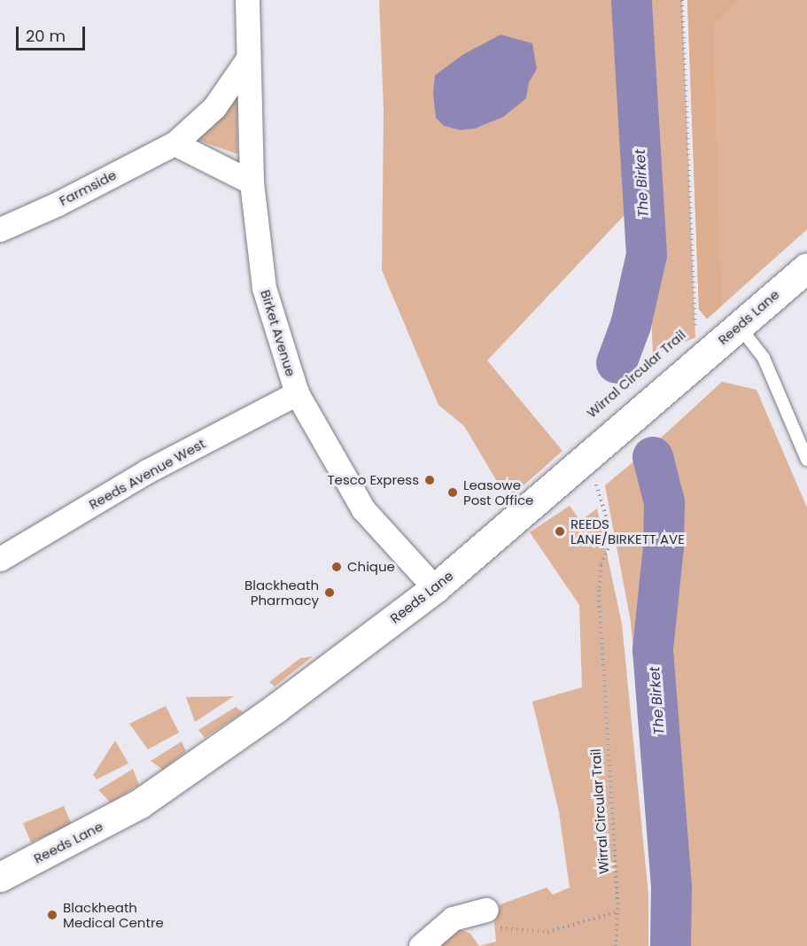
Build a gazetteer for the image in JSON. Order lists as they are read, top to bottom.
{
  "streets": {
    "street": [
      "Farmside",
      "Reeds Lane",
      "Birket Avenue",
      "Reeds Avenue West"
    ],
    "path": ["Wirral Circular Trail"]
  },
  "crossings": [
    ["Farmside", "Birket Avenue"],
    ["Reeds Lane", "Birket Avenue"],
    ["Reeds Lane", "Wirral Circular Trail"],
    ["Birket Avenue", "Reeds Avenue West"]
  ],
  "water": ["The Birket"],
  "places": [
    "Tesco Express",
    "Leasowe Post Office",
    "REEDS LANE/BIRKETT AVE",
    "Chique",
    "Blackheath Pharmacy",
    "Blackheath Medical Centre"
  ],
  "scale_bar": "20 m"
}
